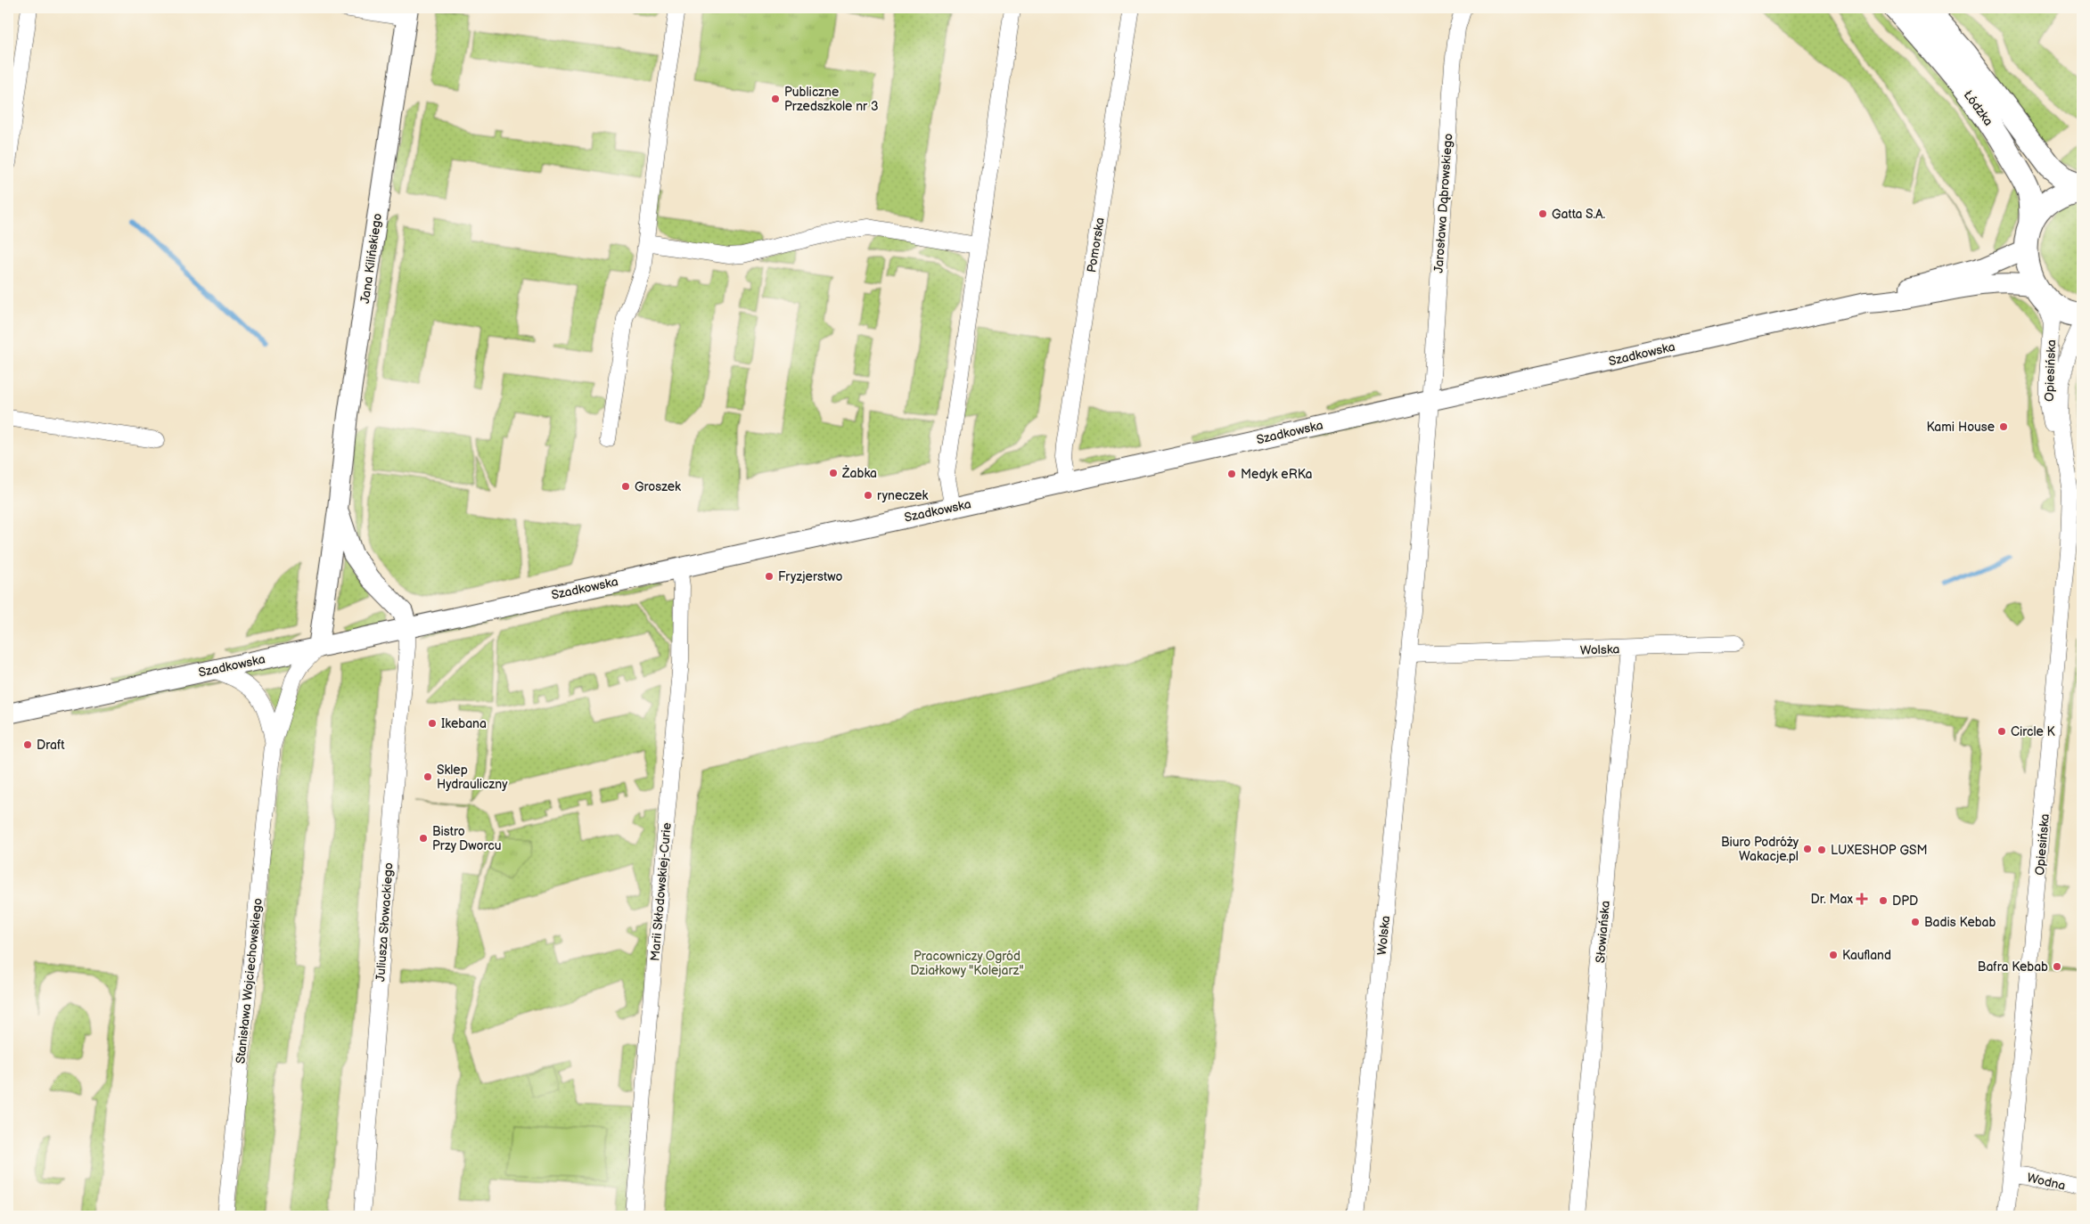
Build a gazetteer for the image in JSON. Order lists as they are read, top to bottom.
{
  "streets": {
    "main road": ["Łódzka"],
    "street": [
      "Jarosława Dąbrowskiego",
      "Pomorska",
      "Jana Kilińskiego",
      "Szadkowska",
      "Opiesińska",
      "Wolska",
      "Marii Skłodowskiej-Curie",
      "Juliusza Słowackiego",
      "Słowiańska",
      "Stanisława Wojciechowskiego",
      "Wodna"
    ]
  },
  "crossings": [
    ["Jarosława Dąbrowskiego", "Szadkowska"],
    ["Jarosława Dąbrowskiego", "Wolska"],
    ["Pomorska", "Szadkowska"],
    ["Jana Kilińskiego", "Szadkowska"],
    ["Jana Kilińskiego", "Juliusza Słowackiego"],
    ["Jana Kilińskiego", "Stanisława Wojciechowskiego"],
    ["Szadkowska", "Opiesińska"],
    ["Szadkowska", "Wolska"],
    ["Szadkowska", "Marii Skłodowskiej-Curie"],
    ["Szadkowska", "Juliusza Słowackiego"],
    ["Szadkowska", "Stanisława Wojciechowskiego"],
    ["Opiesińska", "Wodna"],
    ["Wolska", "Słowiańska"]
  ],
  "parks": ["Pracowniczy Ogród Działkowy \"Kolejarz\""],
  "places": {
    "other": [
      "Publiczne Przedszkole nr 3",
      "Gatta S.A.",
      "Kami House",
      "Żabka",
      "Medyk eRKa",
      "Groszek",
      "ryneczek",
      "Fryzjerstwo",
      "Ikebana",
      "Circle K",
      "Draft",
      "Sklep Hydrauliczny",
      "Bistro Przy Dworcu",
      "Biuro Podróży Wakacje.pl",
      "LUXESHOP GSM",
      "DPD",
      "Badis Kebab",
      "Kaufland",
      "Bafra Kebab"
    ],
    "health": ["Dr. Max"]
  }
}
